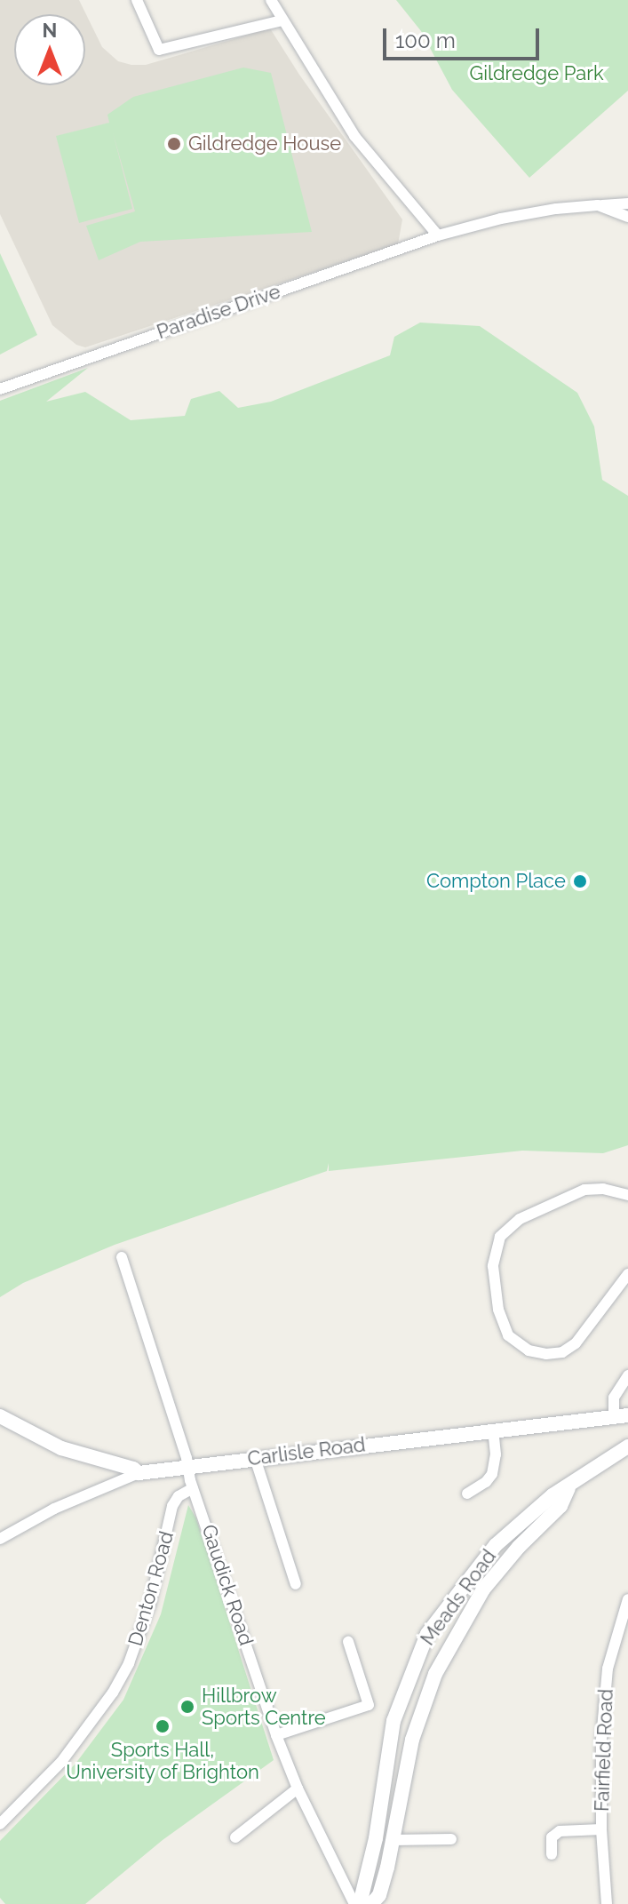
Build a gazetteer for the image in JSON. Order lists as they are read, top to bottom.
{
  "streets": {
    "street": [
      "Paradise Drive",
      "Carlisle Road",
      "Gaudick Road",
      "Denton Road",
      "Meads Road",
      "Fairfield Road"
    ]
  },
  "crossings": [
    ["Carlisle Road", "Gaudick Road"],
    ["Gaudick Road", "Denton Road"]
  ],
  "parks": ["Gildredge Park"],
  "places": [
    "Gildredge House",
    "Compton Place",
    "Hillbrow Sports Centre",
    "Sports Hall, University of Brighton"
  ],
  "scale_bar": "100 m",
  "north": "top"
}
